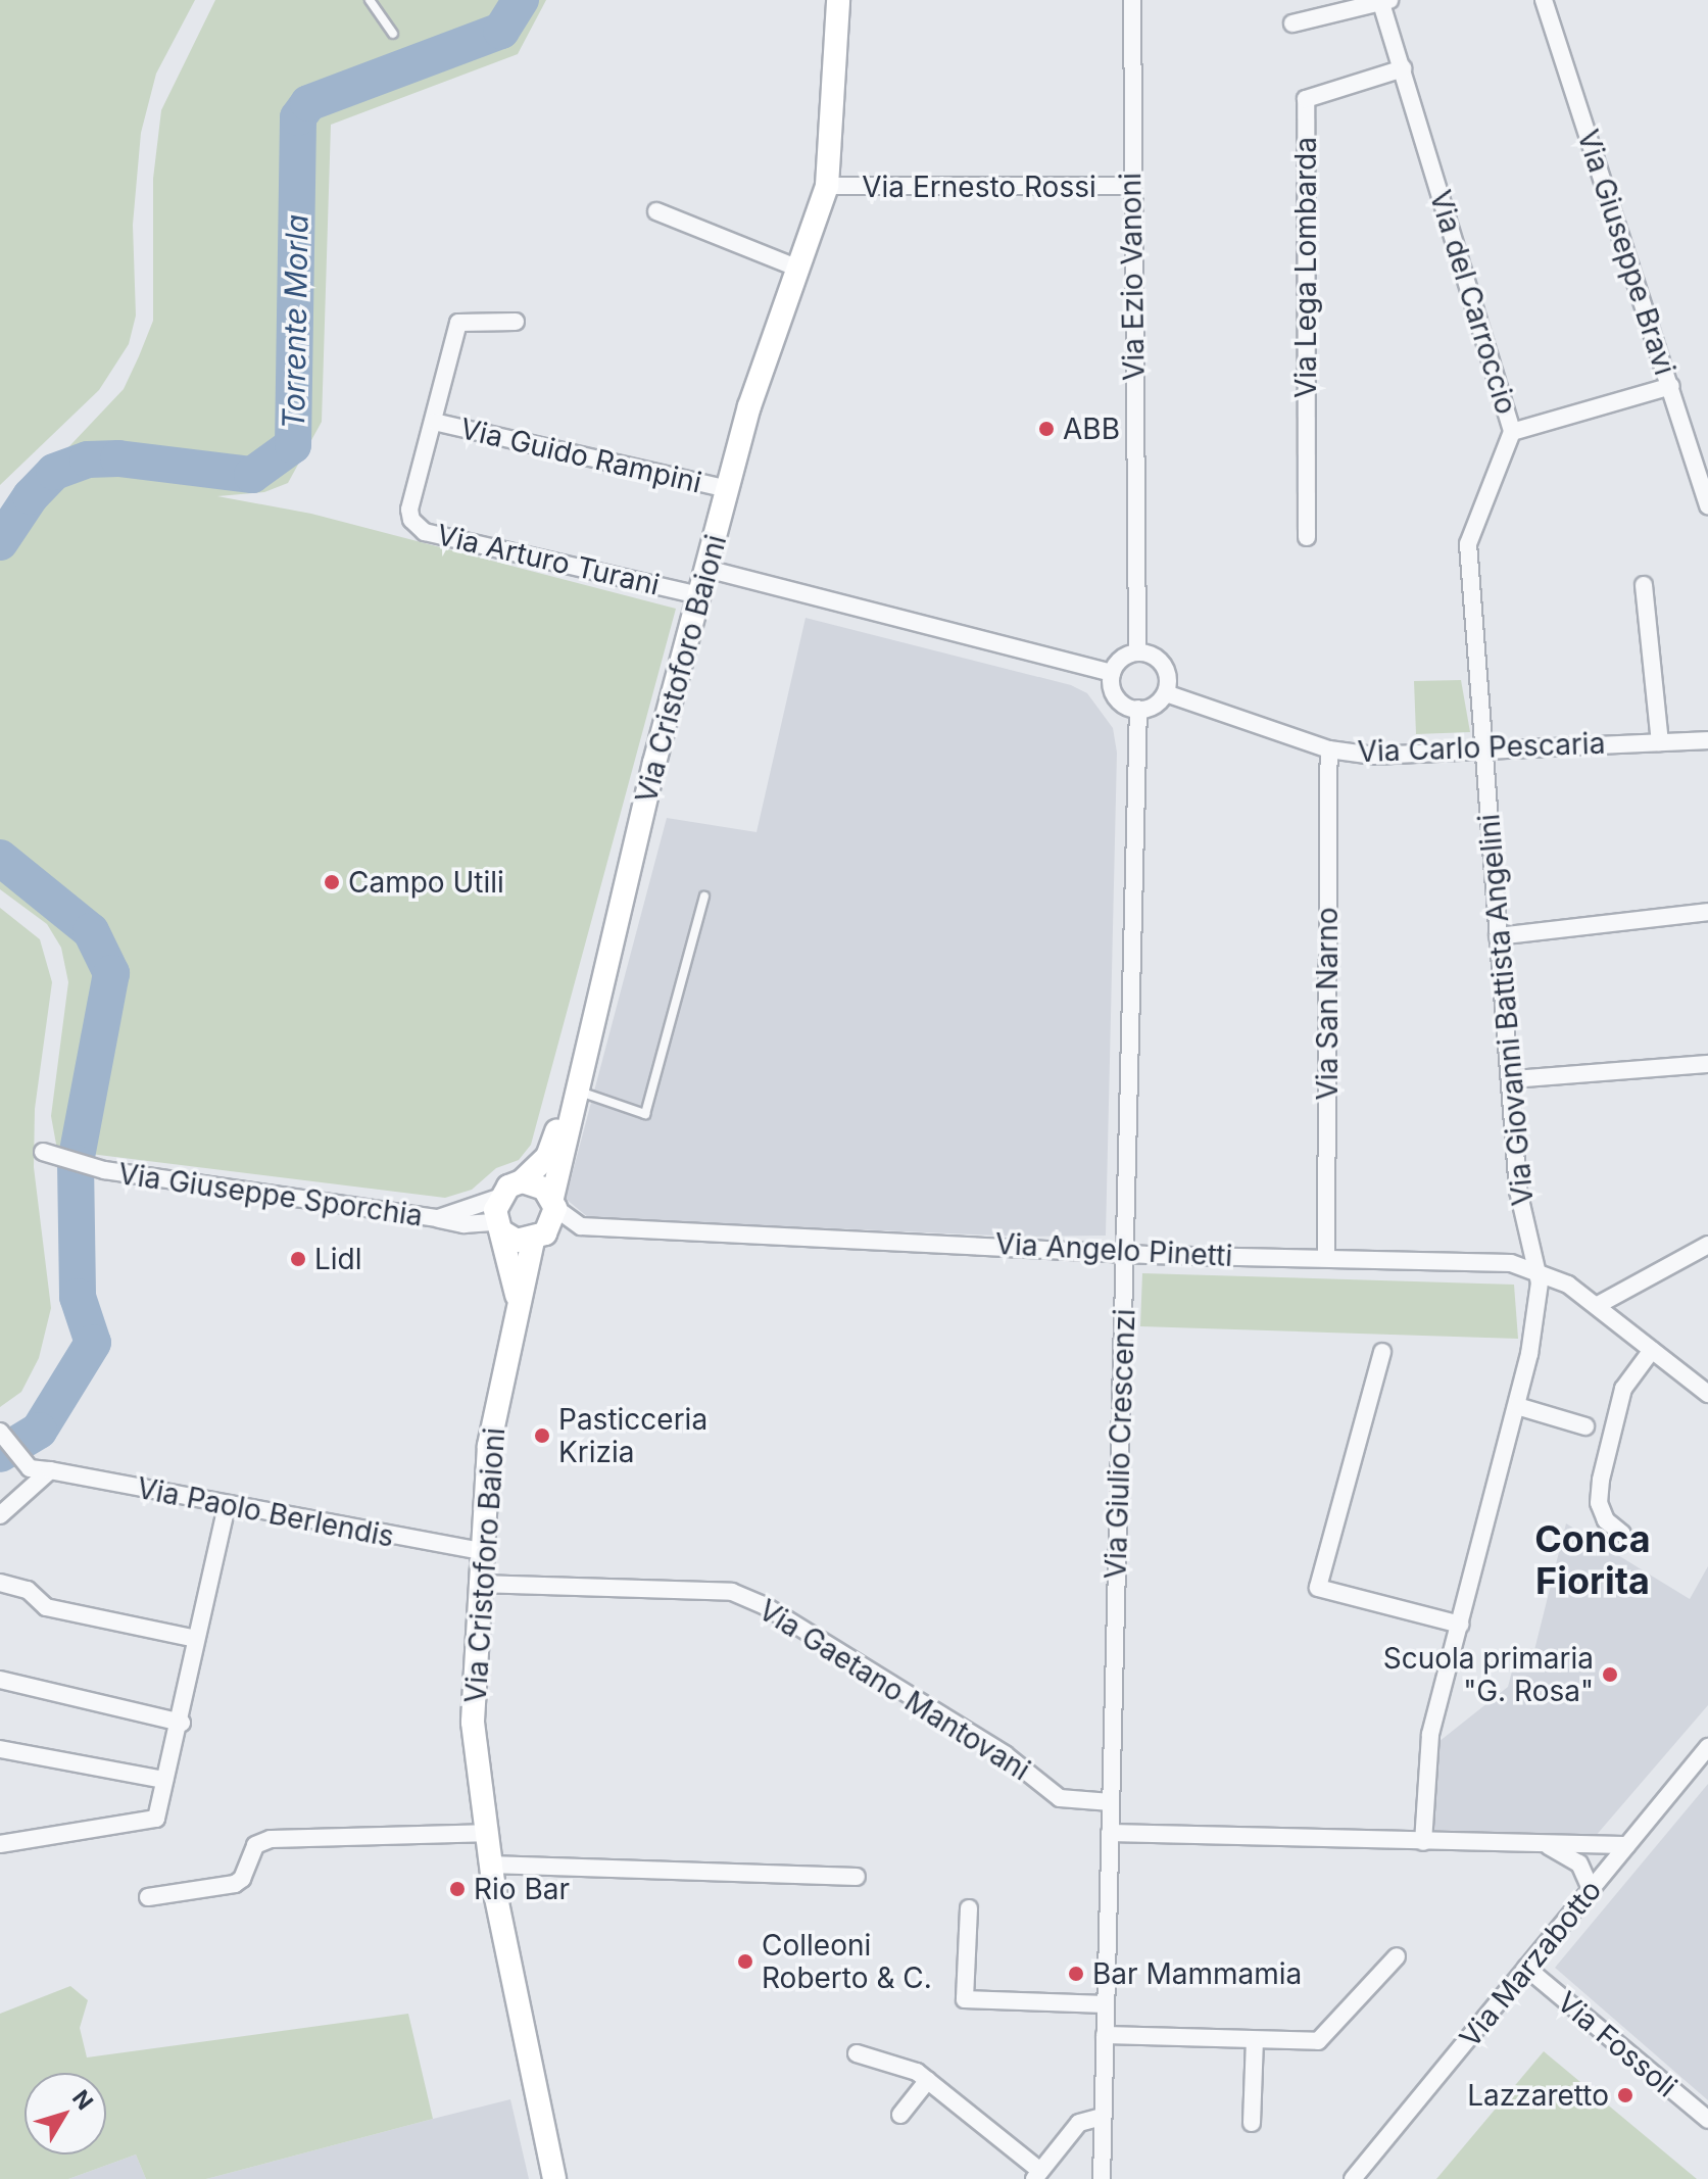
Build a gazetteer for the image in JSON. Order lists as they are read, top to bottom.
{
  "streets": {
    "street": [
      "Via Ernesto Rossi",
      "Via Giuseppe Bravi",
      "Via Lega Lombarda",
      "Via Ezio Vanoni",
      "Via del Carroccio",
      "Via Guido Rampini",
      "Via Arturo Turani",
      "Via Cristoforo Baioni",
      "Via Carlo Pescaria",
      "Via San Narno",
      "Via Giovanni Battista Angelini",
      "Via Giuseppe Sporchia",
      "Via Angelo Pinetti",
      "Via Giulio Crescenzi",
      "Via Paolo Berlendis",
      "Via Gaetano Mantovani",
      "Via Marzabotto",
      "Via Fossoli"
    ]
  },
  "crossings": [
    ["Via Ernesto Rossi", "Via Ezio Vanoni"],
    ["Via Ernesto Rossi", "Via Cristoforo Baioni"],
    ["Via Lega Lombarda", "Via del Carroccio"],
    ["Via Ezio Vanoni", "Via Carlo Pescaria"],
    ["Via Ezio Vanoni", "Via Giulio Crescenzi"],
    ["Via del Carroccio", "Via Carlo Pescaria"],
    ["Via del Carroccio", "Via Giovanni Battista Angelini"],
    ["Via Guido Rampini", "Via Arturo Turani"],
    ["Via Guido Rampini", "Via Cristoforo Baioni"],
    ["Via Arturo Turani", "Via Cristoforo Baioni"],
    ["Via Cristoforo Baioni", "Via Giuseppe Sporchia"],
    ["Via Cristoforo Baioni", "Via Angelo Pinetti"],
    ["Via Cristoforo Baioni", "Via Paolo Berlendis"],
    ["Via Cristoforo Baioni", "Via Gaetano Mantovani"],
    ["Via Carlo Pescaria", "Via San Narno"],
    ["Via Carlo Pescaria", "Via Giovanni Battista Angelini"],
    ["Via Carlo Pescaria", "Via Giulio Crescenzi"],
    ["Via San Narno", "Via Angelo Pinetti"],
    ["Via Giovanni Battista Angelini", "Via Angelo Pinetti"],
    ["Via Giuseppe Sporchia", "Via Angelo Pinetti"],
    ["Via Angelo Pinetti", "Via Giulio Crescenzi"],
    ["Via Giulio Crescenzi", "Via Gaetano Mantovani"],
    ["Via Marzabotto", "Via Fossoli"]
  ],
  "districts": ["Conca Fiorita"],
  "water": ["Torrente Morla"],
  "places": [
    "ABB",
    "Campo Utili",
    "Lidl",
    "Pasticceria Krizia",
    "Scuola primaria \"G. Rosa\"",
    "Rio Bar",
    "Colleoni Roberto & C.",
    "Bar Mammamia",
    "Lazzaretto"
  ],
  "north": "top right"
}
